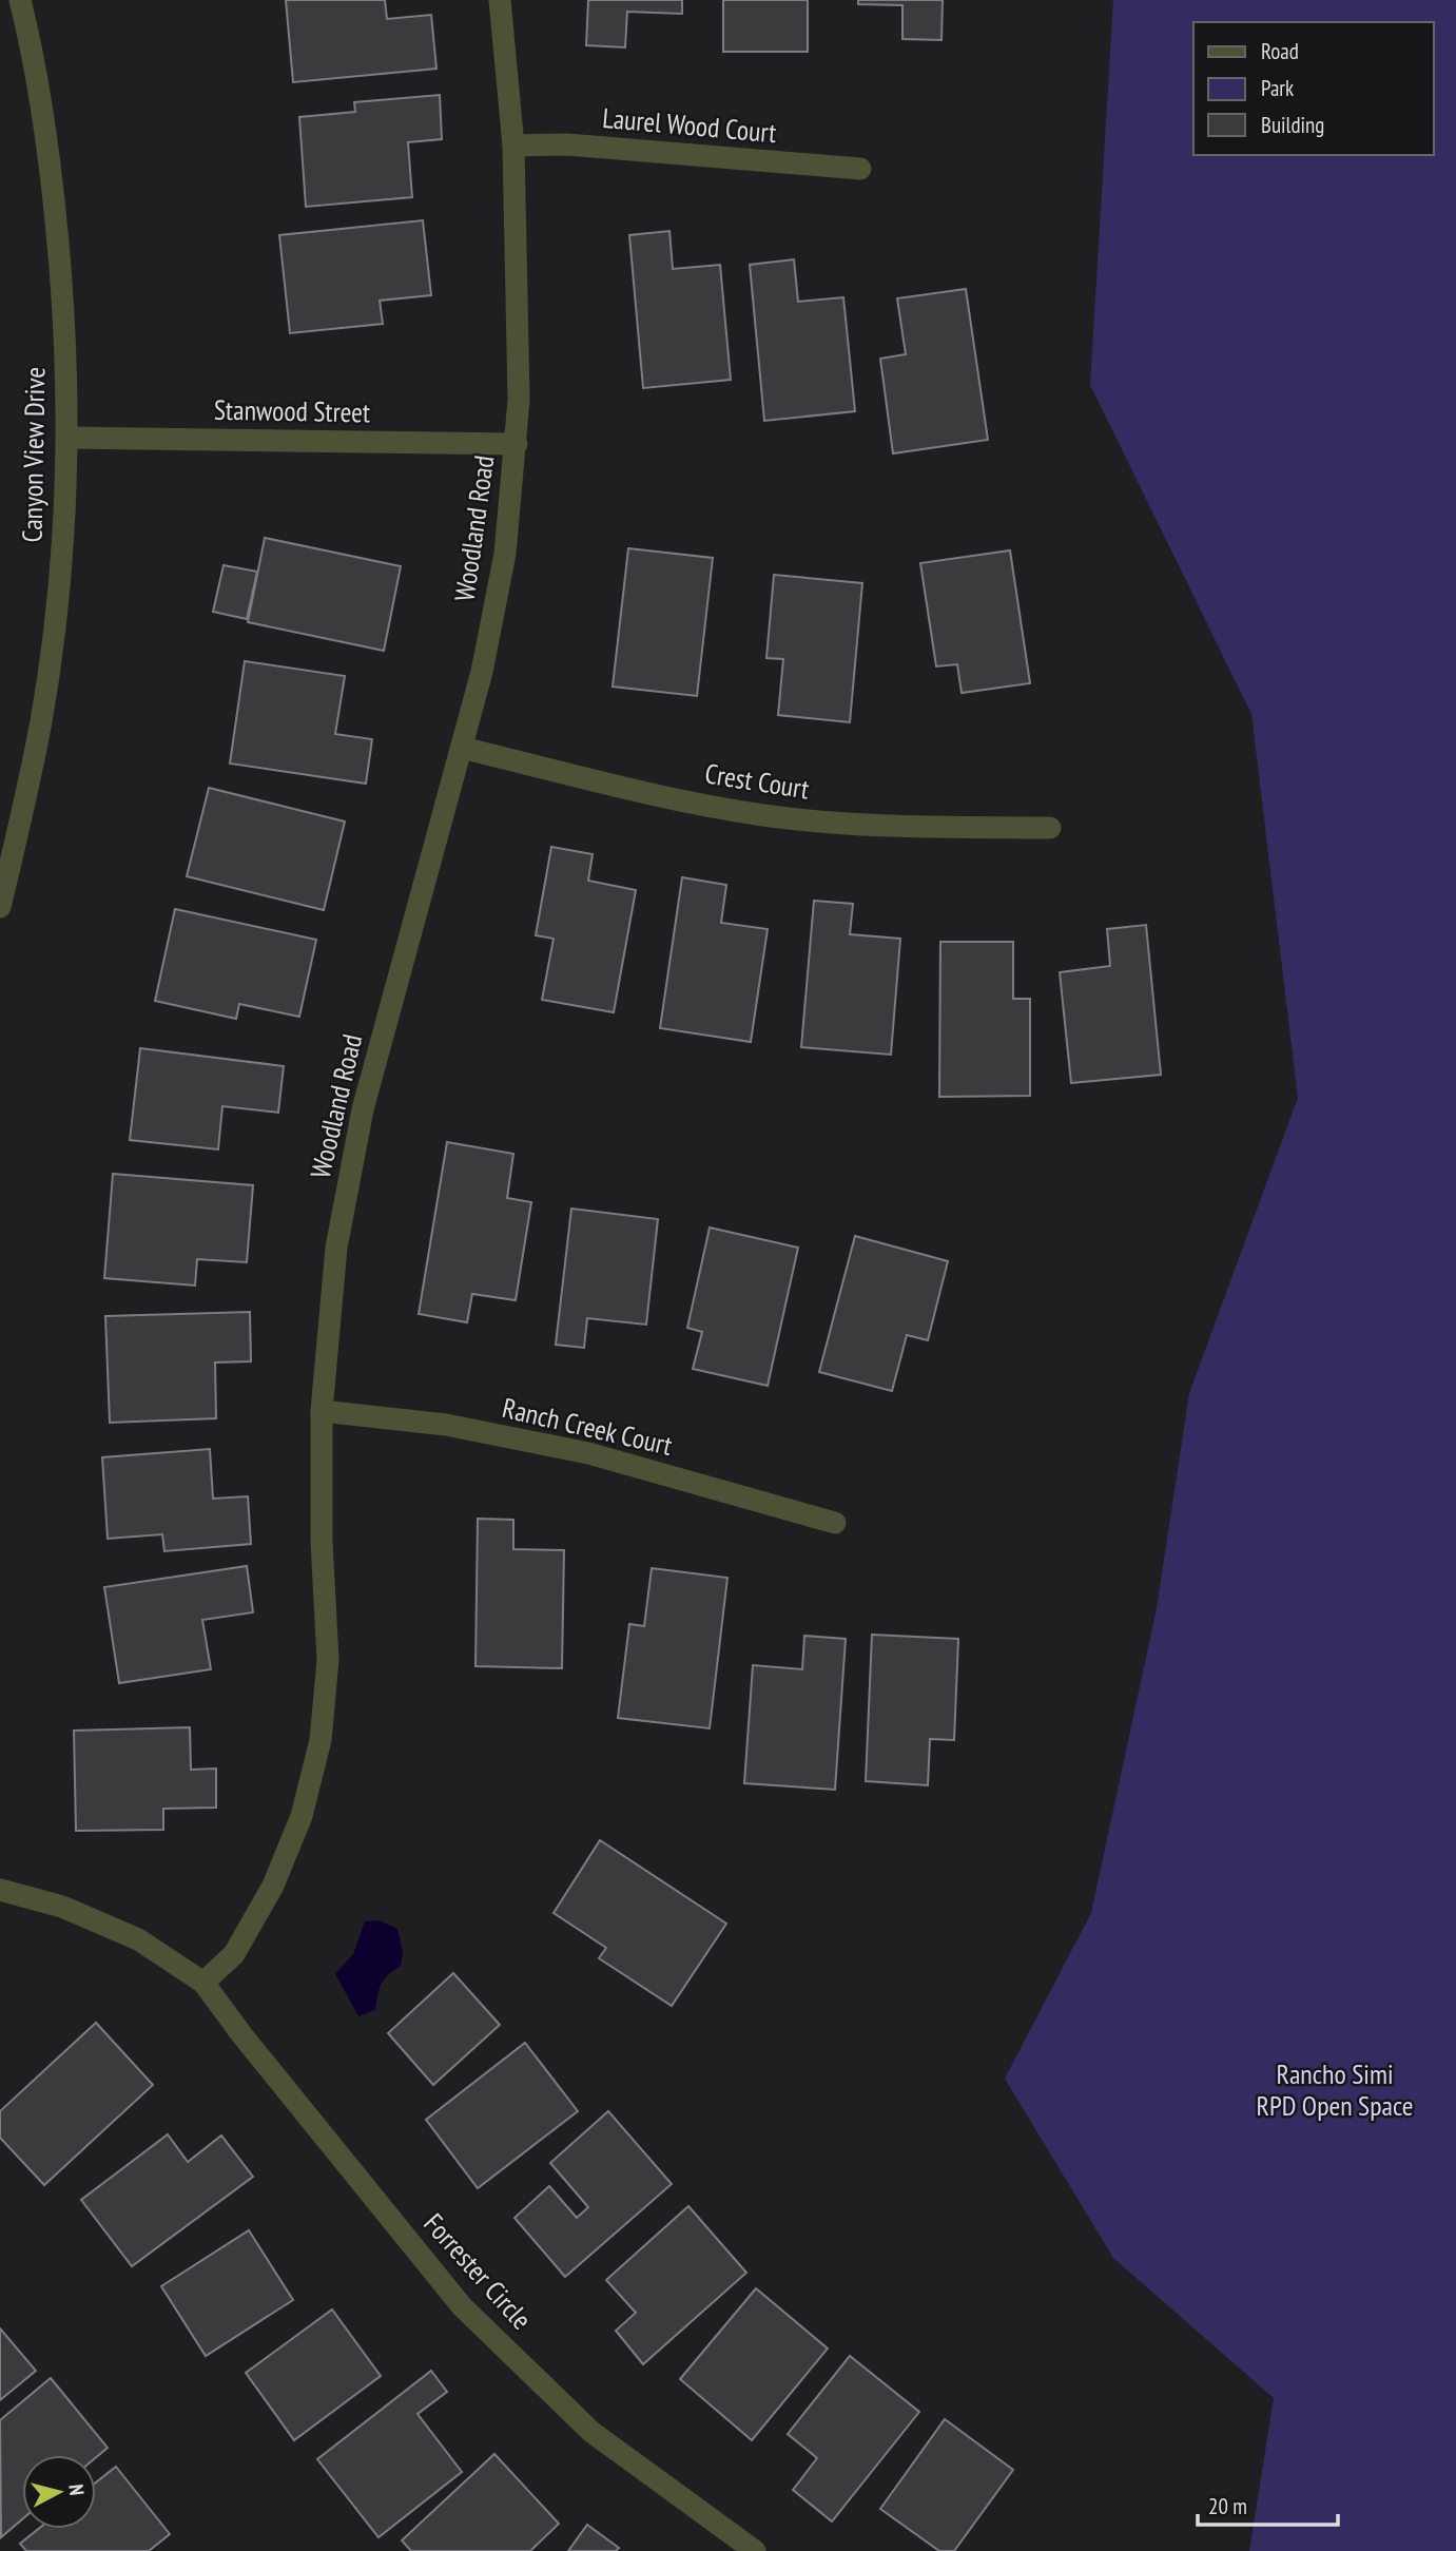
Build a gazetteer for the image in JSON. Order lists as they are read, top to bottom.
{
  "streets": {
    "street": [
      "Laurel Wood Court",
      "Stanwood Street",
      "Canyon View Drive",
      "Woodland Road",
      "Crest Court",
      "Ranch Creek Court",
      "Forrester Circle"
    ]
  },
  "crossings": [
    ["Laurel Wood Court", "Woodland Road"],
    ["Stanwood Street", "Canyon View Drive"],
    ["Stanwood Street", "Woodland Road"],
    ["Woodland Road", "Crest Court"],
    ["Woodland Road", "Ranch Creek Court"],
    ["Woodland Road", "Forrester Circle"]
  ],
  "parks": ["Rancho Simi RPD Open Space"],
  "legend": ["Road", "Park", "Building"],
  "scale_bar": "20 m",
  "north": "right"
}
